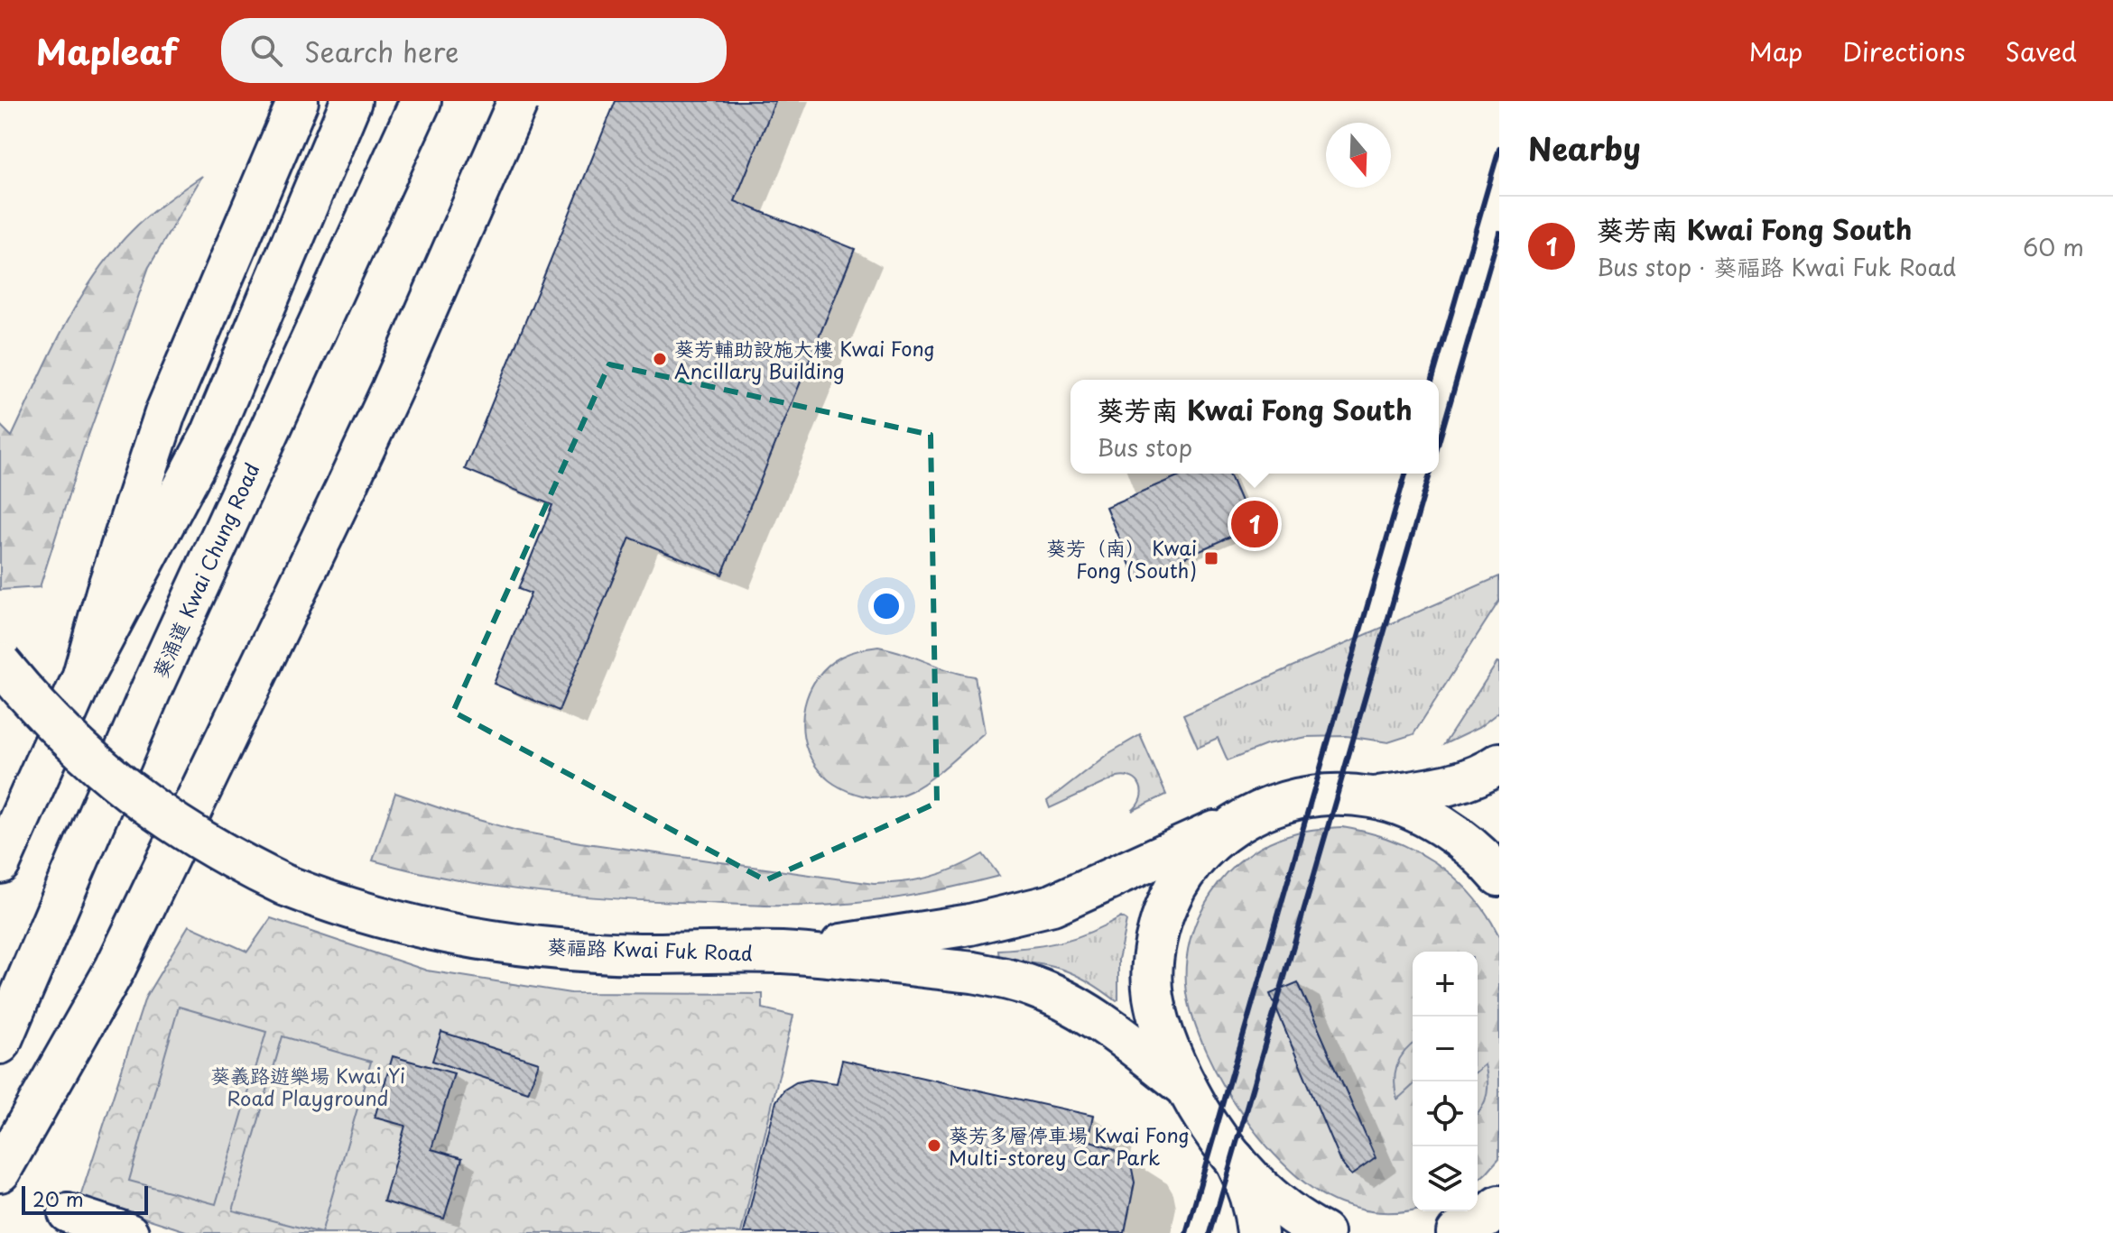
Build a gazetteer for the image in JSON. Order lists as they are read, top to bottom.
{
  "streets": {
    "main road": ["葵涌道 Kwai Chung Road", "葵福路 Kwai Fuk Road"]
  },
  "parks": ["葵義路遊樂場 Kwai Yi Road Playground"],
  "places": {
    "other": ["葵芳輔助設施大樓 Kwai Fong Ancillary Building", "葵芳多層停車場 Kwai Fong Multi-storey Car Park"],
    "transit": ["葵芳（南） Kwai Fong (South)"]
  },
  "scale_bar": "20 m",
  "north": "bottom",
  "page": {
    "header": "Mapleaf",
    "search": "Search here",
    "nav": ["Map", "Directions", "Saved"],
    "heading": "Nearby",
    "list": [
      {
        "mark": "1",
        "name": "葵芳南 Kwai Fong South",
        "note": "Bus stop · 葵福路 Kwai Fuk Road",
        "value": "60 m"
      }
    ],
    "popup": ["葵芳南 Kwai Fong South", "Bus stop"],
    "pins": "1",
    "map_buttons": ["+", "−"],
    "scale": "20 m"
  }
}
